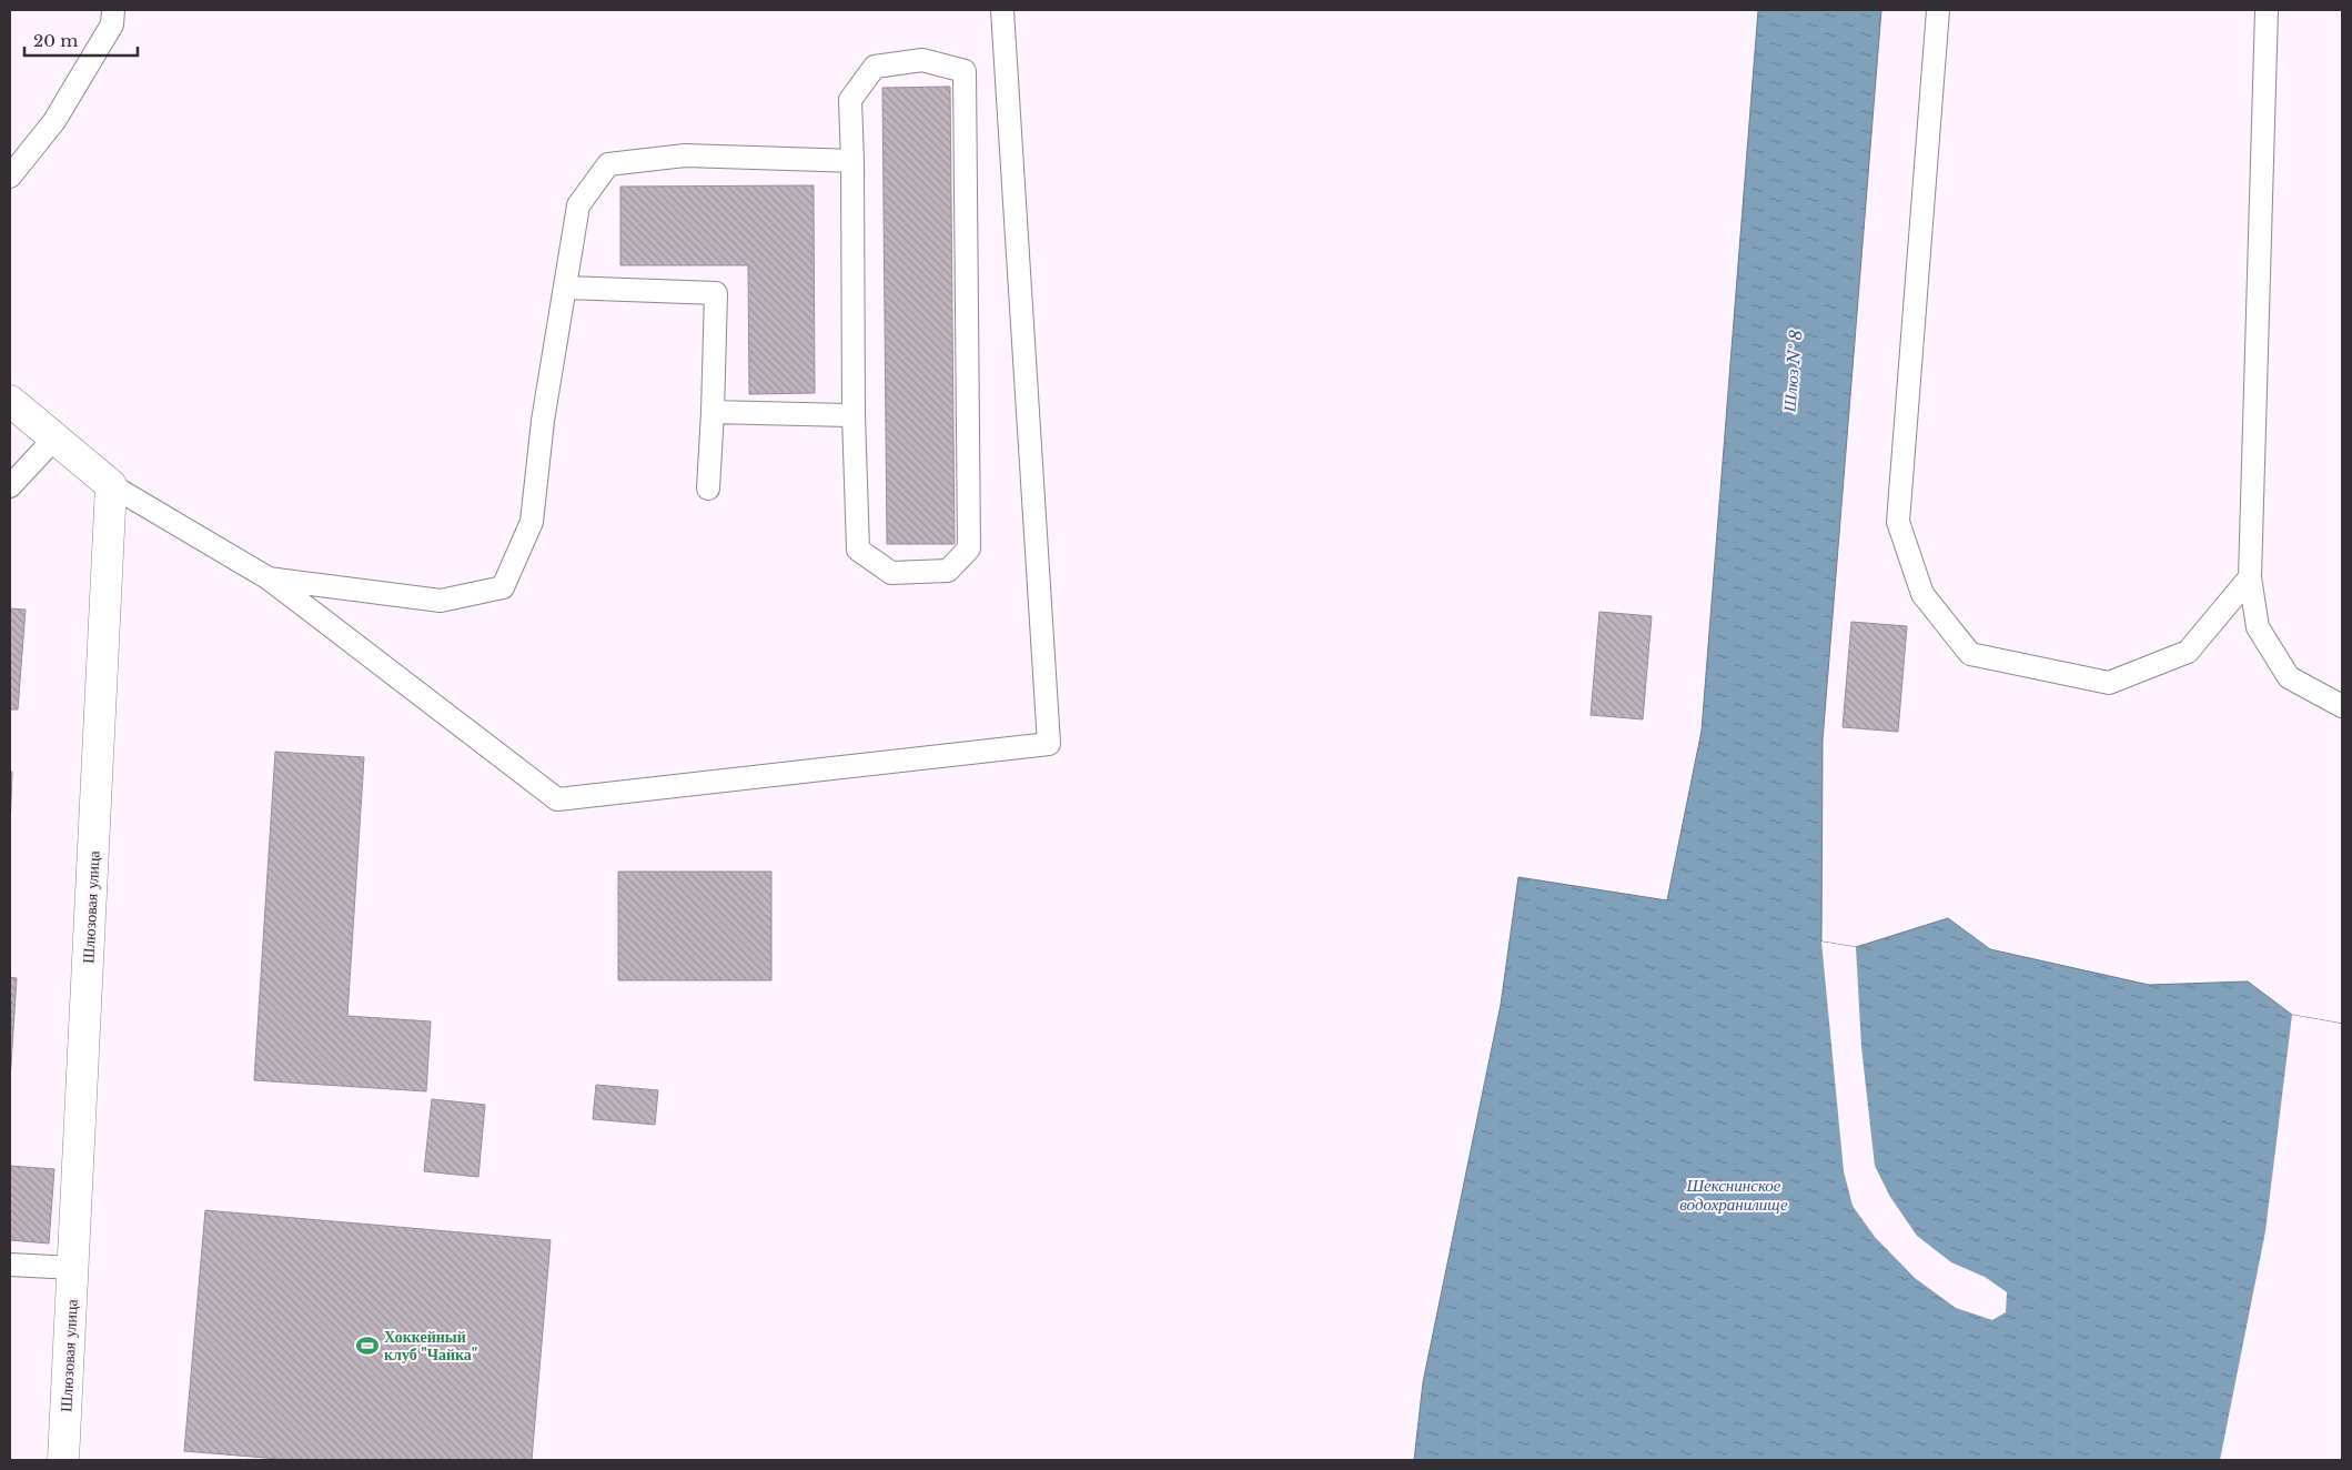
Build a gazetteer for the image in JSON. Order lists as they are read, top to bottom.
{
  "streets": {
    "street": ["Шлюзовая улица"]
  },
  "water": ["Шлюз № 8", "Шекснинское водохранилище"],
  "places": {
    "sports": ["Хоккейный клуб \"Чайка\""]
  },
  "scale_bar": "20 m"
}
